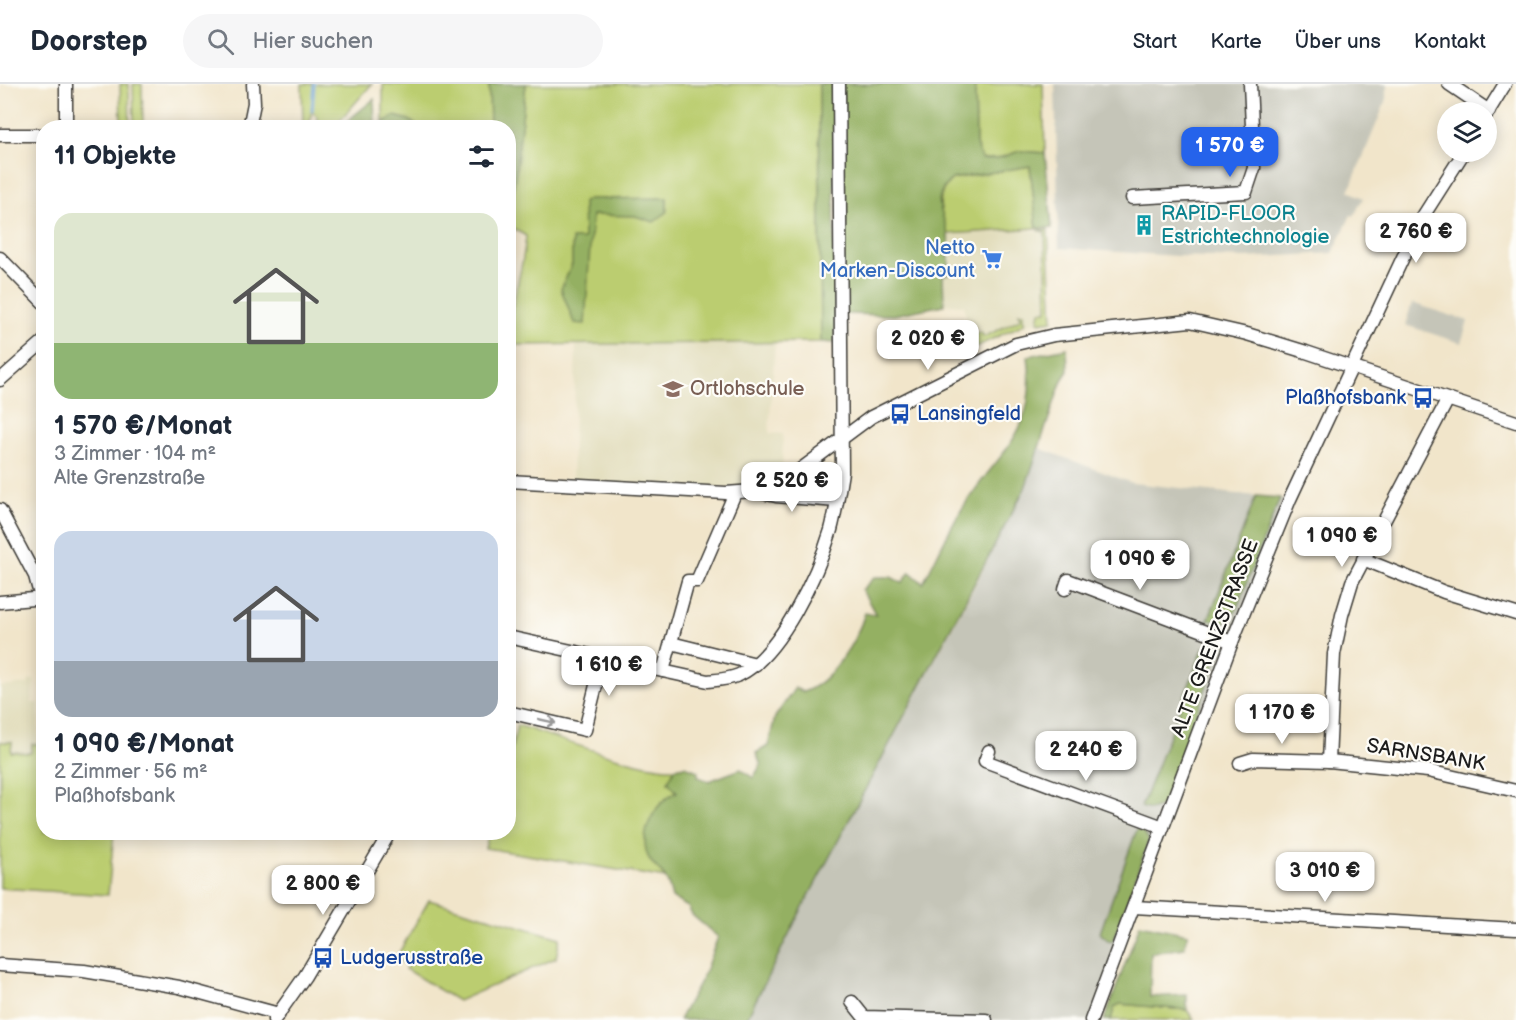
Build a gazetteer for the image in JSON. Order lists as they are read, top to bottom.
{
  "streets": {
    "street": ["ALTE GRENZSTRASSE", "SARNSBANK"]
  },
  "places": {
    "building": ["RAPID-FLOOR Estrichtechnologie"],
    "supermarket": ["Netto Marken-Discount"],
    "school or university": ["Ortlohschule"],
    "bus stop": ["Plaßhofsbank", "Lansingfeld", "Ludgerusstraße"]
  },
  "page": {
    "header": "Doorstep",
    "search": "Hier suchen",
    "nav": [
      "Start",
      "Karte",
      "Über uns",
      "Kontakt"
    ],
    "heading": "11 Objekte",
    "price": [
      "1 570 €",
      "2 760 €",
      "2 020 €",
      "2 520 €",
      "1 090 €",
      "1 090 €",
      "1 610 €",
      "1 170 €",
      "2 240 €",
      "3 010 €",
      "2 800 €"
    ],
    "list": [
      {
        "name": "1 570 €/Monat",
        "note": "3 Zimmer · 104 m² · Alte Grenzstraße"
      },
      {
        "name": "1 090 €/Monat",
        "note": "2 Zimmer · 56 m² · Plaßhofsbank"
      }
    ]
  }
}
